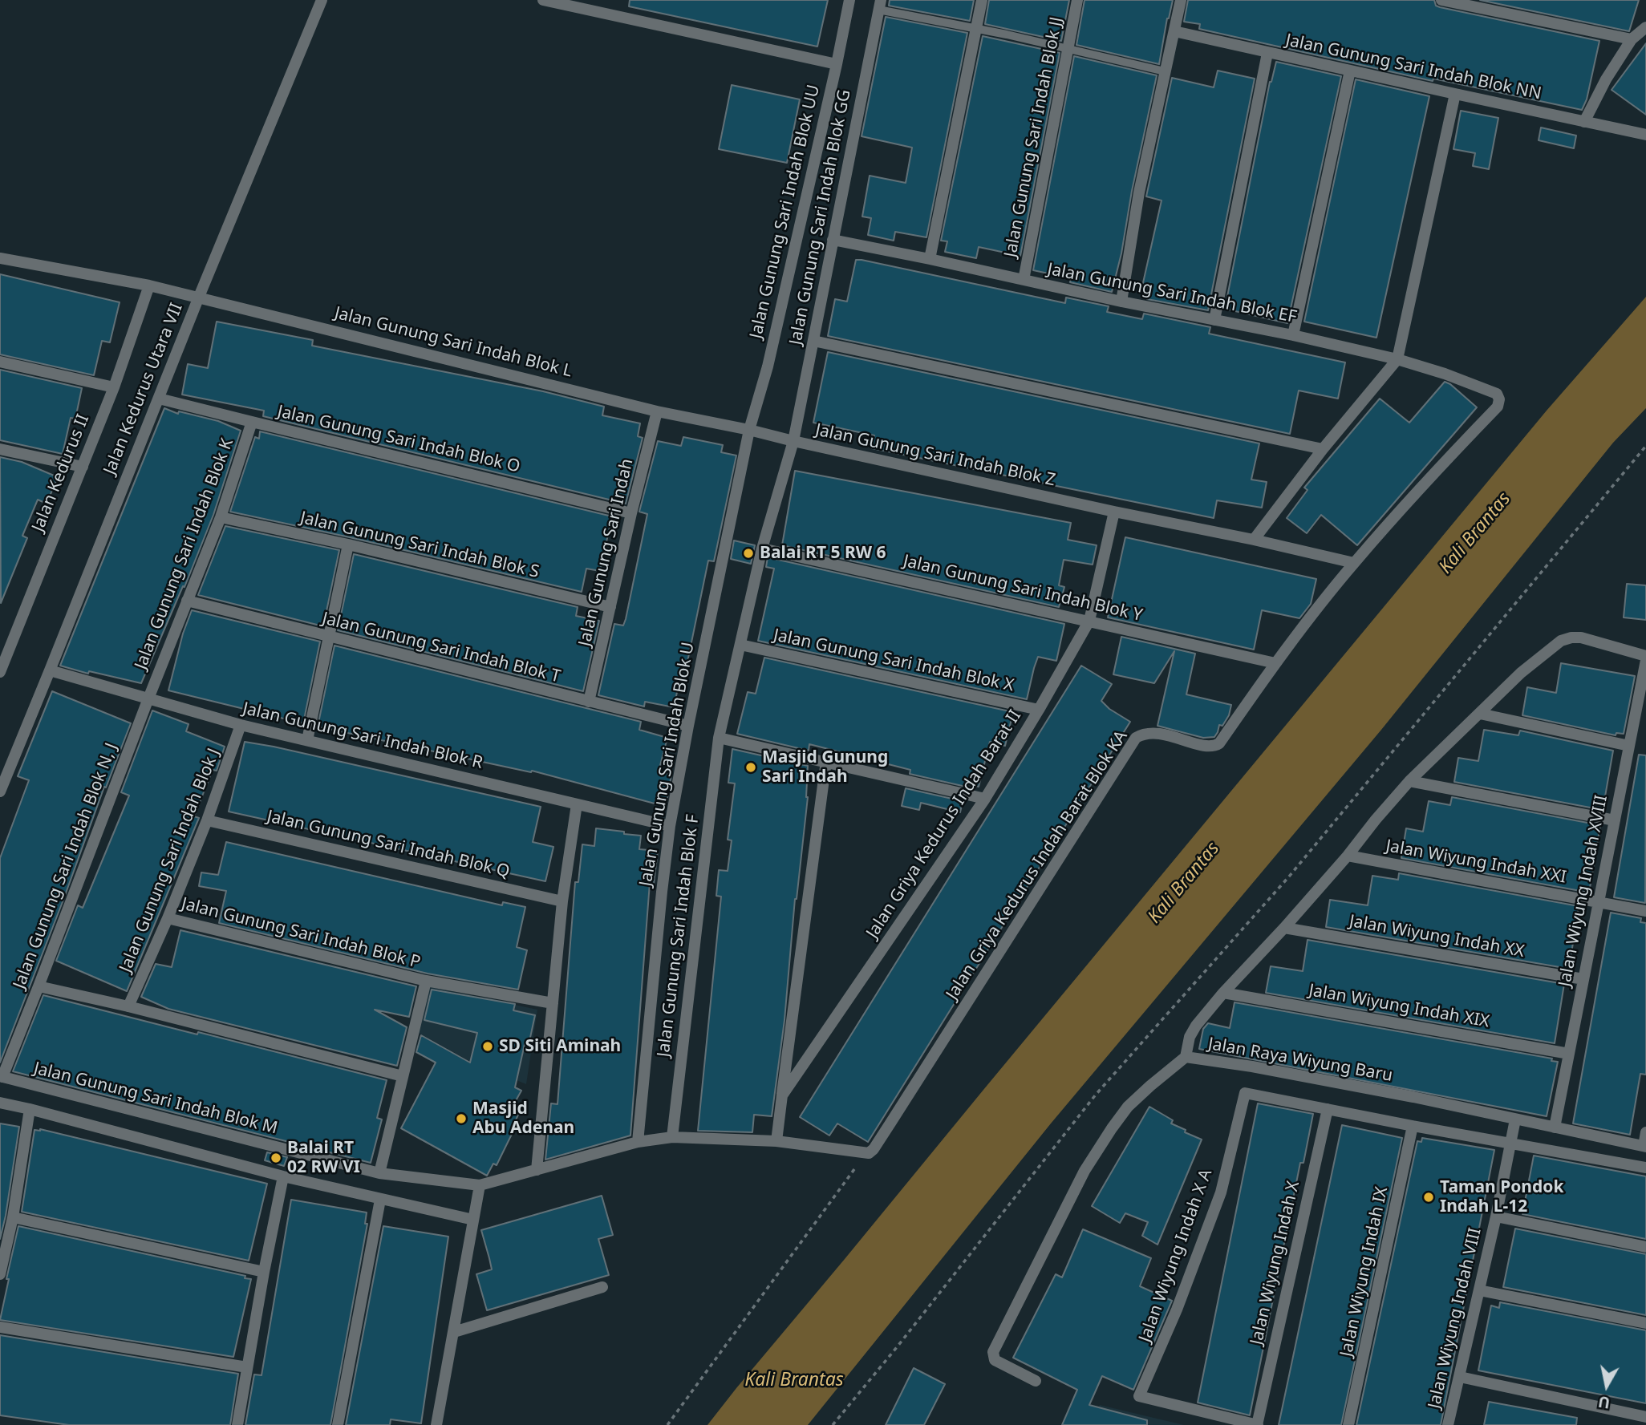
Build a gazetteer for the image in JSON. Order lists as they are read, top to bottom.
{
  "streets": {
    "street": [
      "Jalan Gunung Sari Indah Blok NN",
      "Jalan Gunung Sari Indah Blok JJ",
      "Jalan Gunung Sari Indah Blok UU",
      "Jalan Gunung Sari Indah Blok GG",
      "Jalan Gunung Sari Indah Blok EF",
      "Jalan Gunung Sari Indah Blok L",
      "Jalan Kedurus Utara VII",
      "Jalan Gunung Sari Indah Blok O",
      "Jalan Gunung Sari Indah Blok Z",
      "Jalan Kedurus II",
      "Jalan Gunung Sari Indah Blok S",
      "Jalan Gunung Sari Indah",
      "Jalan Gunung Sari Indah Blok K",
      "Jalan Gunung Sari Indah Blok Y",
      "Jalan Gunung Sari Indah Blok T",
      "Jalan Gunung Sari Indah Blok X",
      "Jalan Gunung Sari Indah Blok R",
      "Jalan Gunung Sari Indah Blok U",
      "Jalan Griya Kedurus Indah Barat II",
      "Jalan Gunung Sari Indah Blok Q",
      "Jalan Gunung Sari Indah Blok J",
      "Jalan Wiyung Indah XXI",
      "Jalan Griya Kedurus Indah Barat Blok KA",
      "Jalan Gunung Sari Indah Blok N, J",
      "Jalan Wiyung Indah XVIII",
      "Jalan Gunung Sari Indah Blok P",
      "Jalan Gunung Sari Indah Blok F",
      "Jalan Wiyung Indah XX",
      "Jalan Wiyung Indah XIX",
      "Jalan Raya Wiyung Baru",
      "Jalan Gunung Sari Indah Blok M",
      "Jalan Wiyung Indah X A",
      "Jalan Wiyung Indah X",
      "Jalan Wiyung Indah IX",
      "Jalan Wiyung Indah VIII"
    ]
  },
  "crossings": [
    ["Jalan Gunung Sari Indah Blok JJ", "Jalan Gunung Sari Indah Blok EF"],
    ["Jalan Gunung Sari Indah Blok UU", "Jalan Gunung Sari Indah Blok L"],
    ["Jalan Gunung Sari Indah Blok UU", "Jalan Gunung Sari Indah Blok Z"],
    ["Jalan Gunung Sari Indah Blok UU", "Jalan Gunung Sari Indah Blok U"],
    ["Jalan Gunung Sari Indah Blok GG", "Jalan Gunung Sari Indah Blok EF"],
    ["Jalan Gunung Sari Indah Blok GG", "Jalan Gunung Sari Indah Blok Z"],
    ["Jalan Gunung Sari Indah Blok GG", "Jalan Gunung Sari Indah Blok F"],
    ["Jalan Gunung Sari Indah Blok EF", "Jalan Griya Kedurus Indah Barat Blok KA"],
    ["Jalan Gunung Sari Indah Blok L", "Jalan Kedurus Utara VII"],
    ["Jalan Gunung Sari Indah Blok L", "Jalan Gunung Sari Indah Blok Z"],
    ["Jalan Gunung Sari Indah Blok L", "Jalan Kedurus II"],
    ["Jalan Gunung Sari Indah Blok L", "Jalan Gunung Sari Indah"],
    ["Jalan Gunung Sari Indah Blok L", "Jalan Gunung Sari Indah Blok U"],
    ["Jalan Kedurus Utara VII", "Jalan Gunung Sari Indah Blok O"],
    ["Jalan Kedurus Utara VII", "Jalan Gunung Sari Indah Blok R"],
    ["Jalan Gunung Sari Indah Blok O", "Jalan Gunung Sari Indah"],
    ["Jalan Gunung Sari Indah Blok O", "Jalan Gunung Sari Indah Blok K"],
    ["Jalan Gunung Sari Indah Blok Z", "Jalan Gunung Sari Indah Blok U"],
    ["Jalan Gunung Sari Indah Blok Z", "Jalan Griya Kedurus Indah Barat II"],
    ["Jalan Gunung Sari Indah Blok Z", "Jalan Griya Kedurus Indah Barat Blok KA"],
    ["Jalan Gunung Sari Indah Blok Z", "Jalan Gunung Sari Indah Blok F"],
    ["Jalan Gunung Sari Indah Blok S", "Jalan Gunung Sari Indah"],
    ["Jalan Gunung Sari Indah Blok S", "Jalan Gunung Sari Indah Blok K"],
    ["Jalan Gunung Sari Indah", "Jalan Gunung Sari Indah Blok T"],
    ["Jalan Gunung Sari Indah Blok K", "Jalan Gunung Sari Indah Blok T"],
    ["Jalan Gunung Sari Indah Blok K", "Jalan Gunung Sari Indah Blok R"],
    ["Jalan Gunung Sari Indah Blok K", "Jalan Gunung Sari Indah Blok N, J"],
    ["Jalan Gunung Sari Indah Blok Y", "Jalan Griya Kedurus Indah Barat II"],
    ["Jalan Gunung Sari Indah Blok Y", "Jalan Griya Kedurus Indah Barat Blok KA"],
    ["Jalan Gunung Sari Indah Blok Y", "Jalan Gunung Sari Indah Blok F"],
    ["Jalan Gunung Sari Indah Blok T", "Jalan Gunung Sari Indah Blok U"],
    ["Jalan Gunung Sari Indah Blok X", "Jalan Griya Kedurus Indah Barat II"],
    ["Jalan Gunung Sari Indah Blok X", "Jalan Gunung Sari Indah Blok F"],
    ["Jalan Gunung Sari Indah Blok R", "Jalan Gunung Sari Indah Blok U"],
    ["Jalan Gunung Sari Indah Blok R", "Jalan Gunung Sari Indah Blok J"],
    ["Jalan Gunung Sari Indah Blok R", "Jalan Gunung Sari Indah Blok N, J"],
    ["Jalan Gunung Sari Indah Blok U", "Jalan Gunung Sari Indah Blok M"],
    ["Jalan Griya Kedurus Indah Barat II", "Jalan Gunung Sari Indah Blok M"],
    ["Jalan Gunung Sari Indah Blok Q", "Jalan Gunung Sari Indah Blok J"],
    ["Jalan Gunung Sari Indah Blok J", "Jalan Gunung Sari Indah Blok P"],
    ["Jalan Wiyung Indah XXI", "Jalan Wiyung Indah XVIII"],
    ["Jalan Griya Kedurus Indah Barat Blok KA", "Jalan Gunung Sari Indah Blok M"],
    ["Jalan Gunung Sari Indah Blok N, J", "Jalan Gunung Sari Indah Blok M"],
    ["Jalan Wiyung Indah XVIII", "Jalan Wiyung Indah XX"],
    ["Jalan Wiyung Indah XVIII", "Jalan Wiyung Indah XIX"],
    ["Jalan Wiyung Indah XVIII", "Jalan Raya Wiyung Baru"],
    ["Jalan Gunung Sari Indah Blok P", "Jalan Gunung Sari Indah Blok M"],
    ["Jalan Gunung Sari Indah Blok F", "Jalan Gunung Sari Indah Blok M"],
    ["Jalan Raya Wiyung Baru", "Jalan Wiyung Indah VIII"],
    ["Jalan Wiyung Indah X A", "Jalan Wiyung Indah X"]
  ],
  "water": ["Kali Brantas"],
  "places": [
    "Balai RT 5 RW 6",
    "Masjid Gunung Sari Indah",
    "SD Siti Aminah",
    "Masjid Abu Adenan",
    "Balai RT 02 RW VI",
    "Taman Pondok Indah L-12"
  ],
  "north": "bottom"
}
